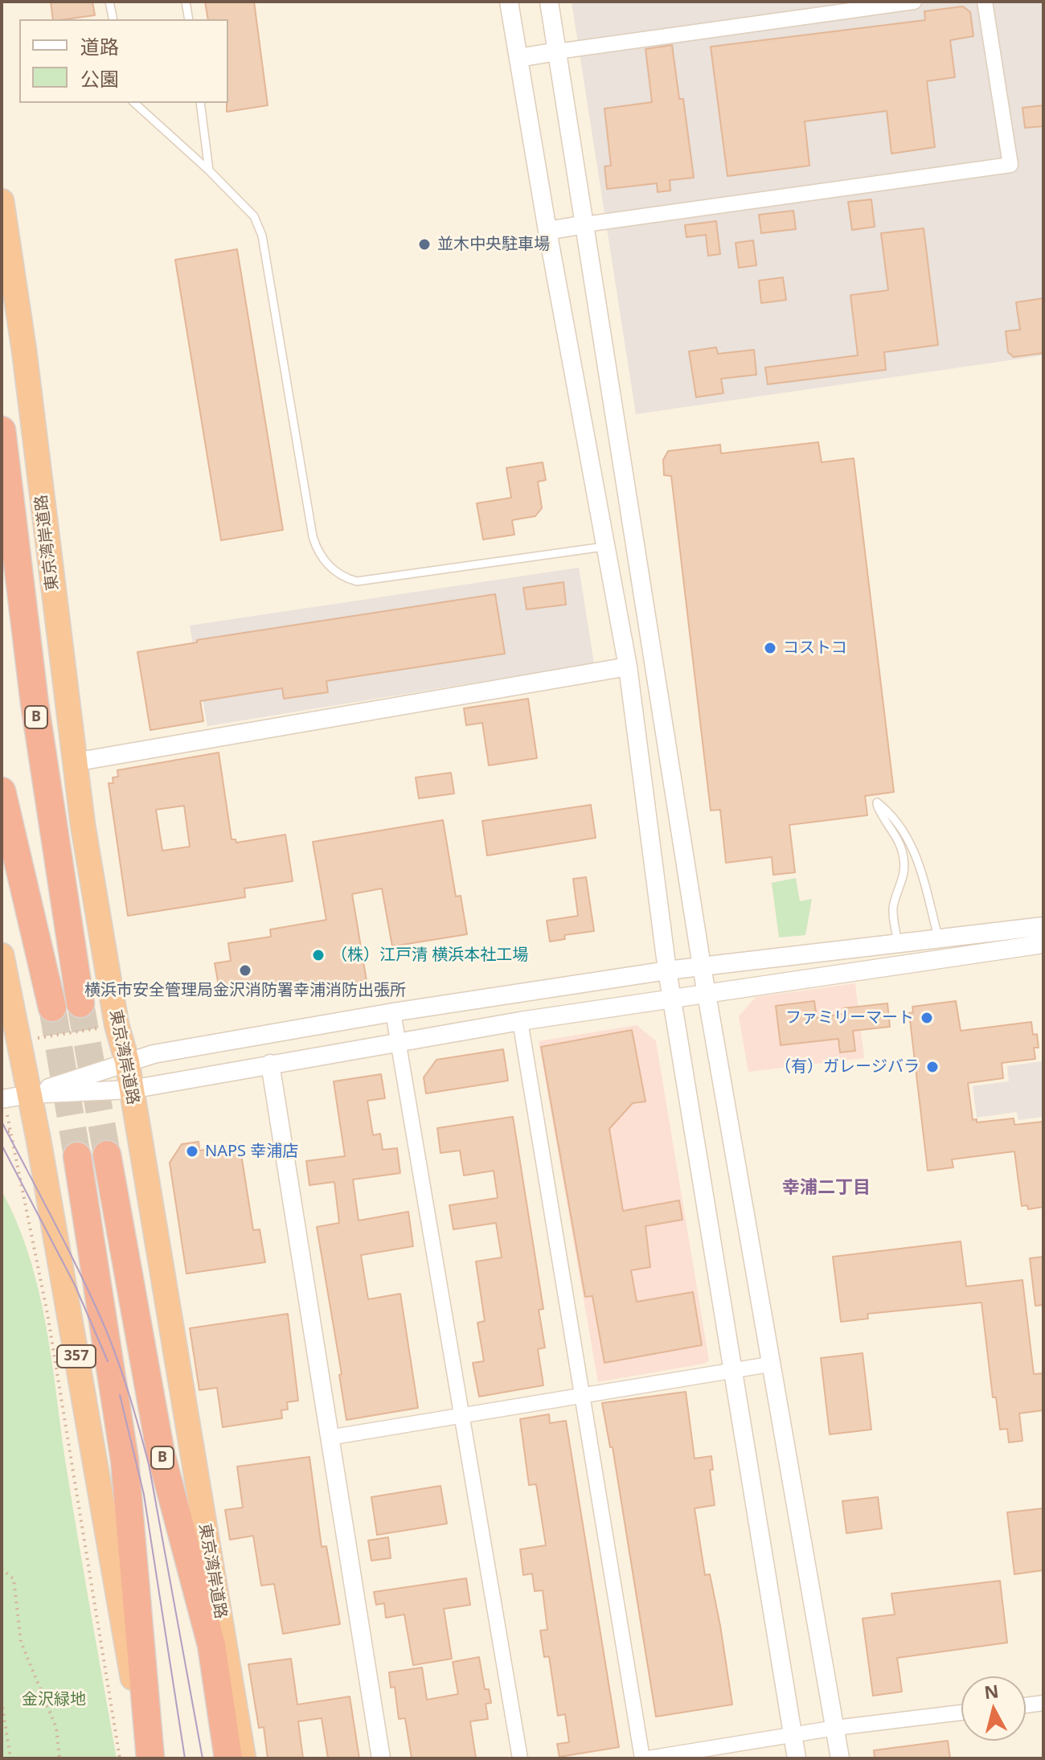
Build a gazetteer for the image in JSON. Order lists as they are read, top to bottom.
{
  "streets": {
    "highway": ["東京湾岸道路", "B", "357"]
  },
  "districts": ["幸浦二丁目"],
  "parks": ["金沢緑地"],
  "places": [
    "並木中央駐車場",
    "コストコ",
    "（株）江戸清 横浜本社工場",
    "横浜市安全管理局金沢消防署幸浦消防出張所",
    "ファミリーマート",
    "（有）ガレージバラ",
    "NAPS 幸浦店"
  ],
  "legend": ["道路", "公園"],
  "north": "top"
}
